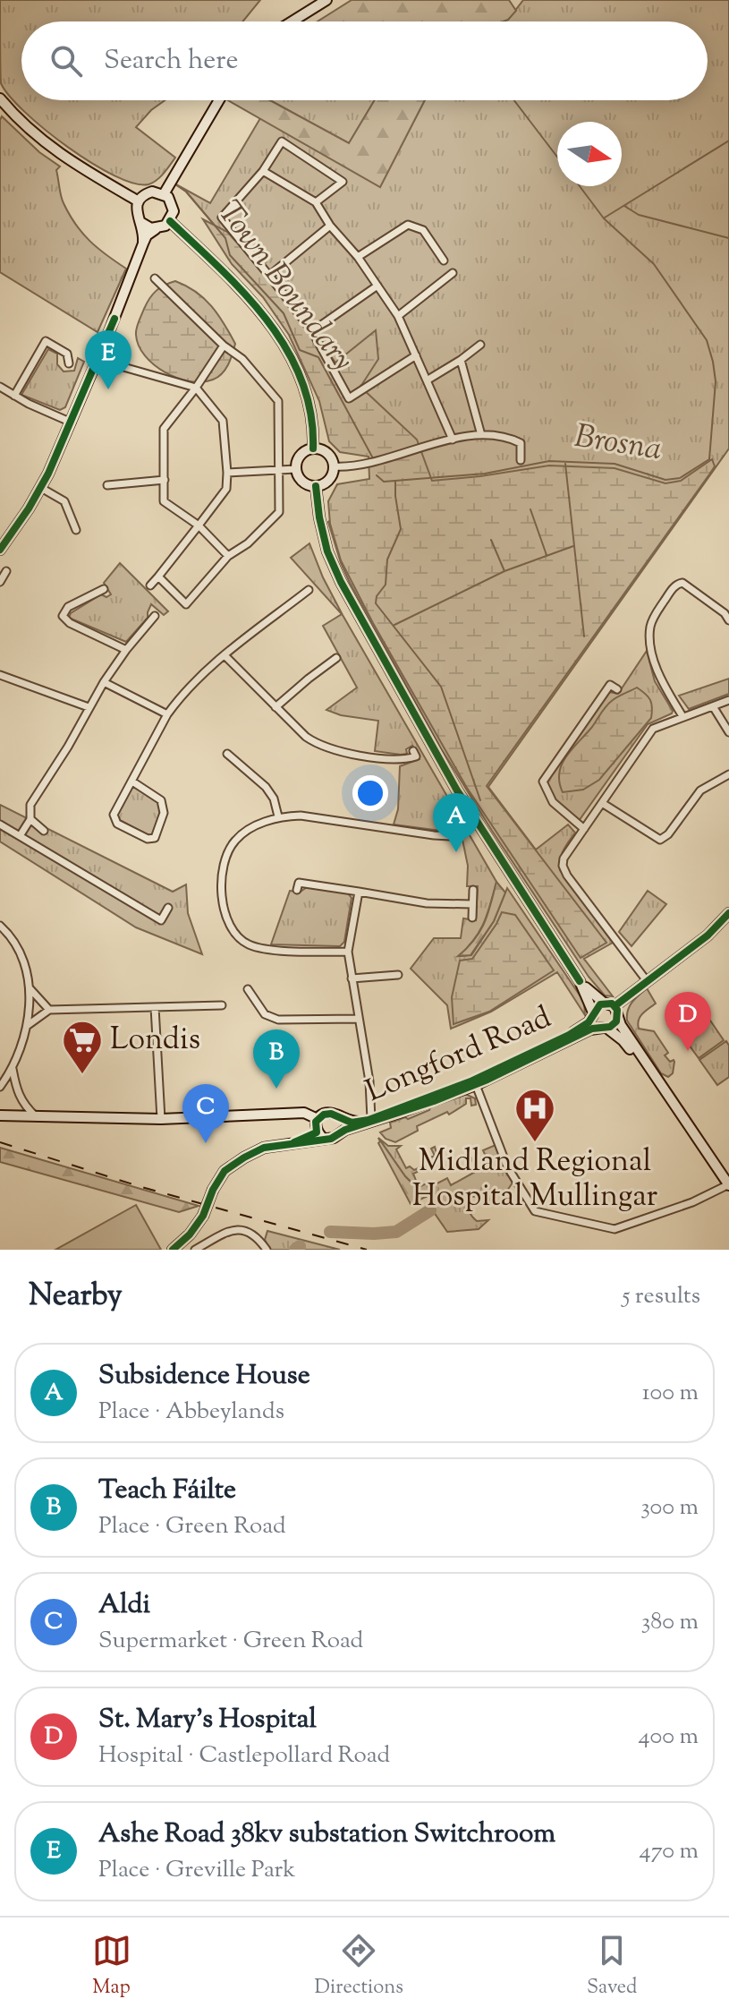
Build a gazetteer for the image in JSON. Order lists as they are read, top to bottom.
{
  "streets": {
    "main road": ["Longford Road"]
  },
  "water": ["Town Boundary", "Brosna"],
  "places": {
    "supermarket": ["Londis"],
    "hospital": ["Midland Regional Hospital Mullingar"]
  },
  "north": "right",
  "page": {
    "search": "Search here",
    "pins": [
      "E",
      "A",
      "D",
      "B",
      "C"
    ],
    "heading": ["Nearby", "5 results"],
    "list": [
      {
        "mark": "A",
        "name": "Subsidence House",
        "note": "Place · Abbeylands",
        "value": "100 m"
      },
      {
        "mark": "B",
        "name": "Teach Fáilte",
        "note": "Place · Green Road",
        "value": "300 m"
      },
      {
        "mark": "C",
        "name": "Aldi",
        "note": "Supermarket · Green Road",
        "value": "380 m"
      },
      {
        "mark": "D",
        "name": "St. Mary's Hospital",
        "note": "Hospital · Castlepollard Road",
        "value": "400 m"
      },
      {
        "mark": "E",
        "name": "Ashe Road 38kv substation Switchroom",
        "note": "Place · Greville Park",
        "value": "470 m"
      }
    ],
    "nav": ["Map", "Directions", "Saved"]
  }
}
